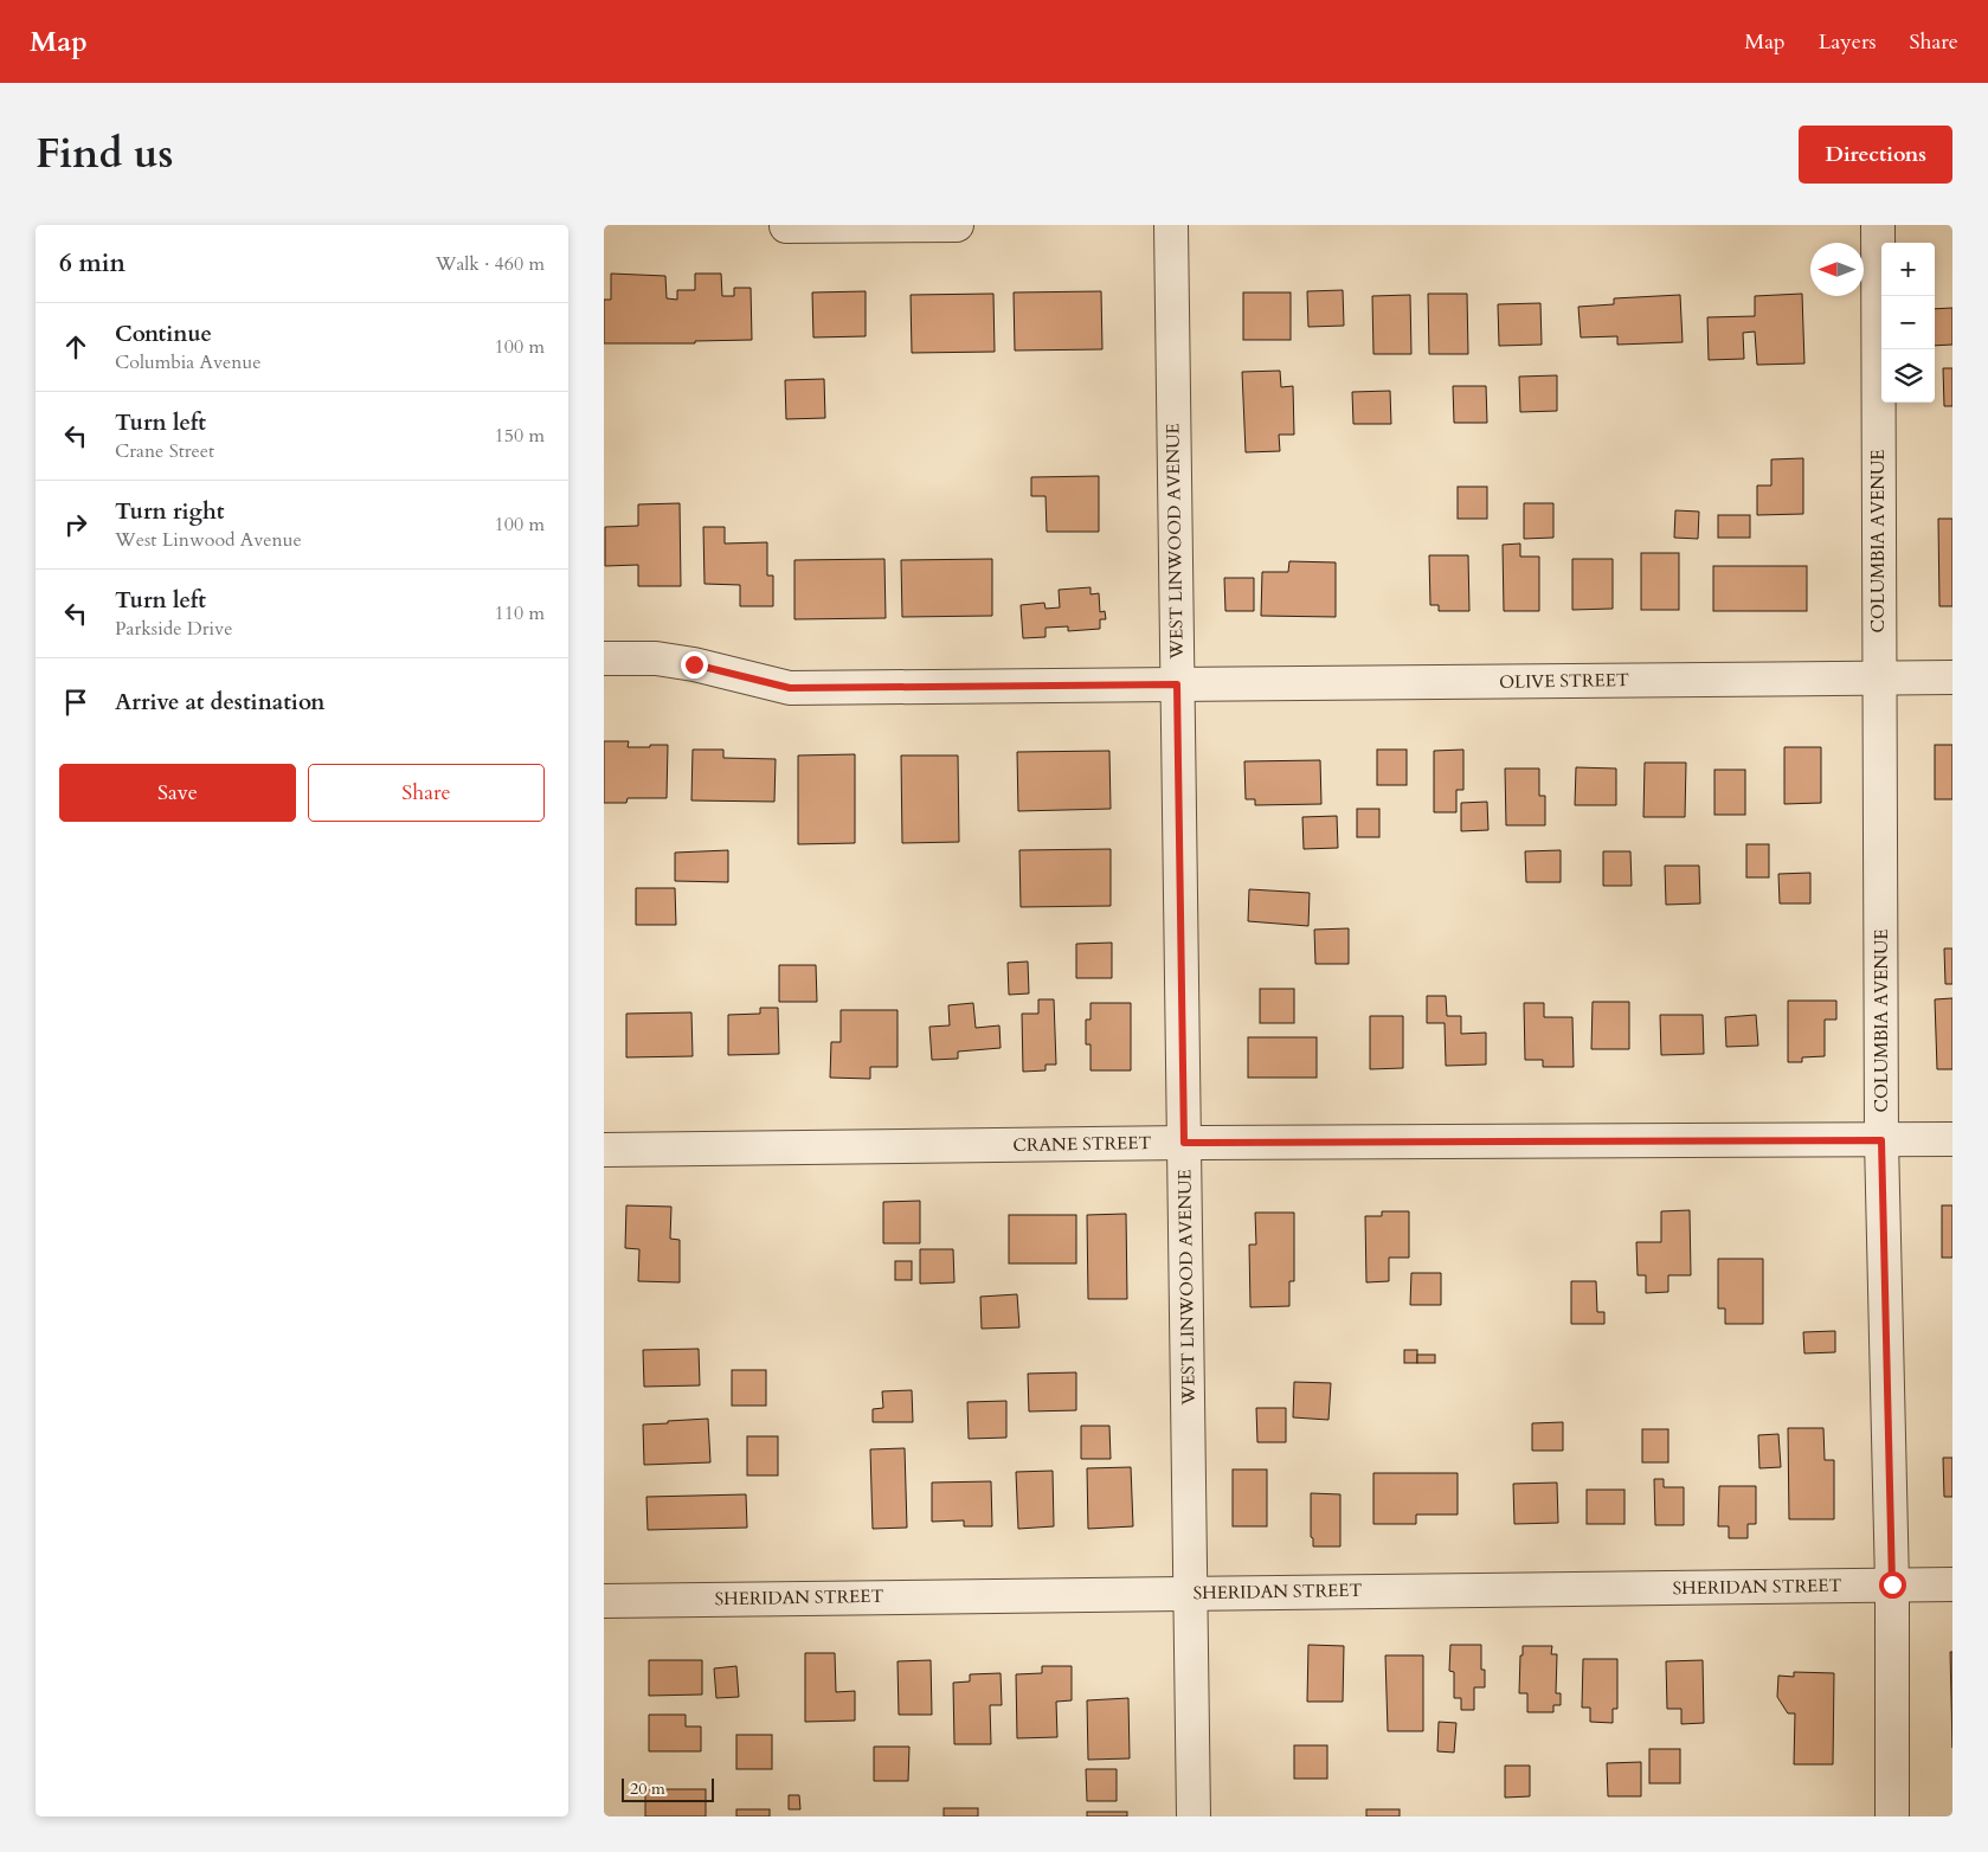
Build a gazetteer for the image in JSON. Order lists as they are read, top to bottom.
{
  "streets": {
    "street": [
      "WEST LINWOOD AVENUE",
      "COLUMBIA AVENUE",
      "OLIVE STREET",
      "CRANE STREET",
      "SHERIDAN STREET"
    ]
  },
  "crossings": [
    ["WEST LINWOOD AVENUE", "OLIVE STREET"],
    ["WEST LINWOOD AVENUE", "CRANE STREET"],
    ["WEST LINWOOD AVENUE", "SHERIDAN STREET"],
    ["COLUMBIA AVENUE", "OLIVE STREET"],
    ["COLUMBIA AVENUE", "CRANE STREET"],
    ["COLUMBIA AVENUE", "SHERIDAN STREET"]
  ],
  "scale_bar": "20 m",
  "north": "left",
  "page": {
    "header": "Map",
    "nav": ["Map", "Layers", "Share"],
    "title": "Find us",
    "buttons": [
      "Directions",
      ["Save", "Share"]
    ],
    "heading": ["6 min", "Walk · 460 m"],
    "map_buttons": ["+", "−"],
    "list": [
      ["Continue", "Columbia Avenue", "100 m"],
      ["Turn left", "Crane Street", "150 m"],
      ["Turn right", "West Linwood Avenue", "100 m"],
      ["Turn left", "Parkside Drive", "110 m"],
      "Arrive at destination"
    ],
    "scale": "20 m"
  }
}
